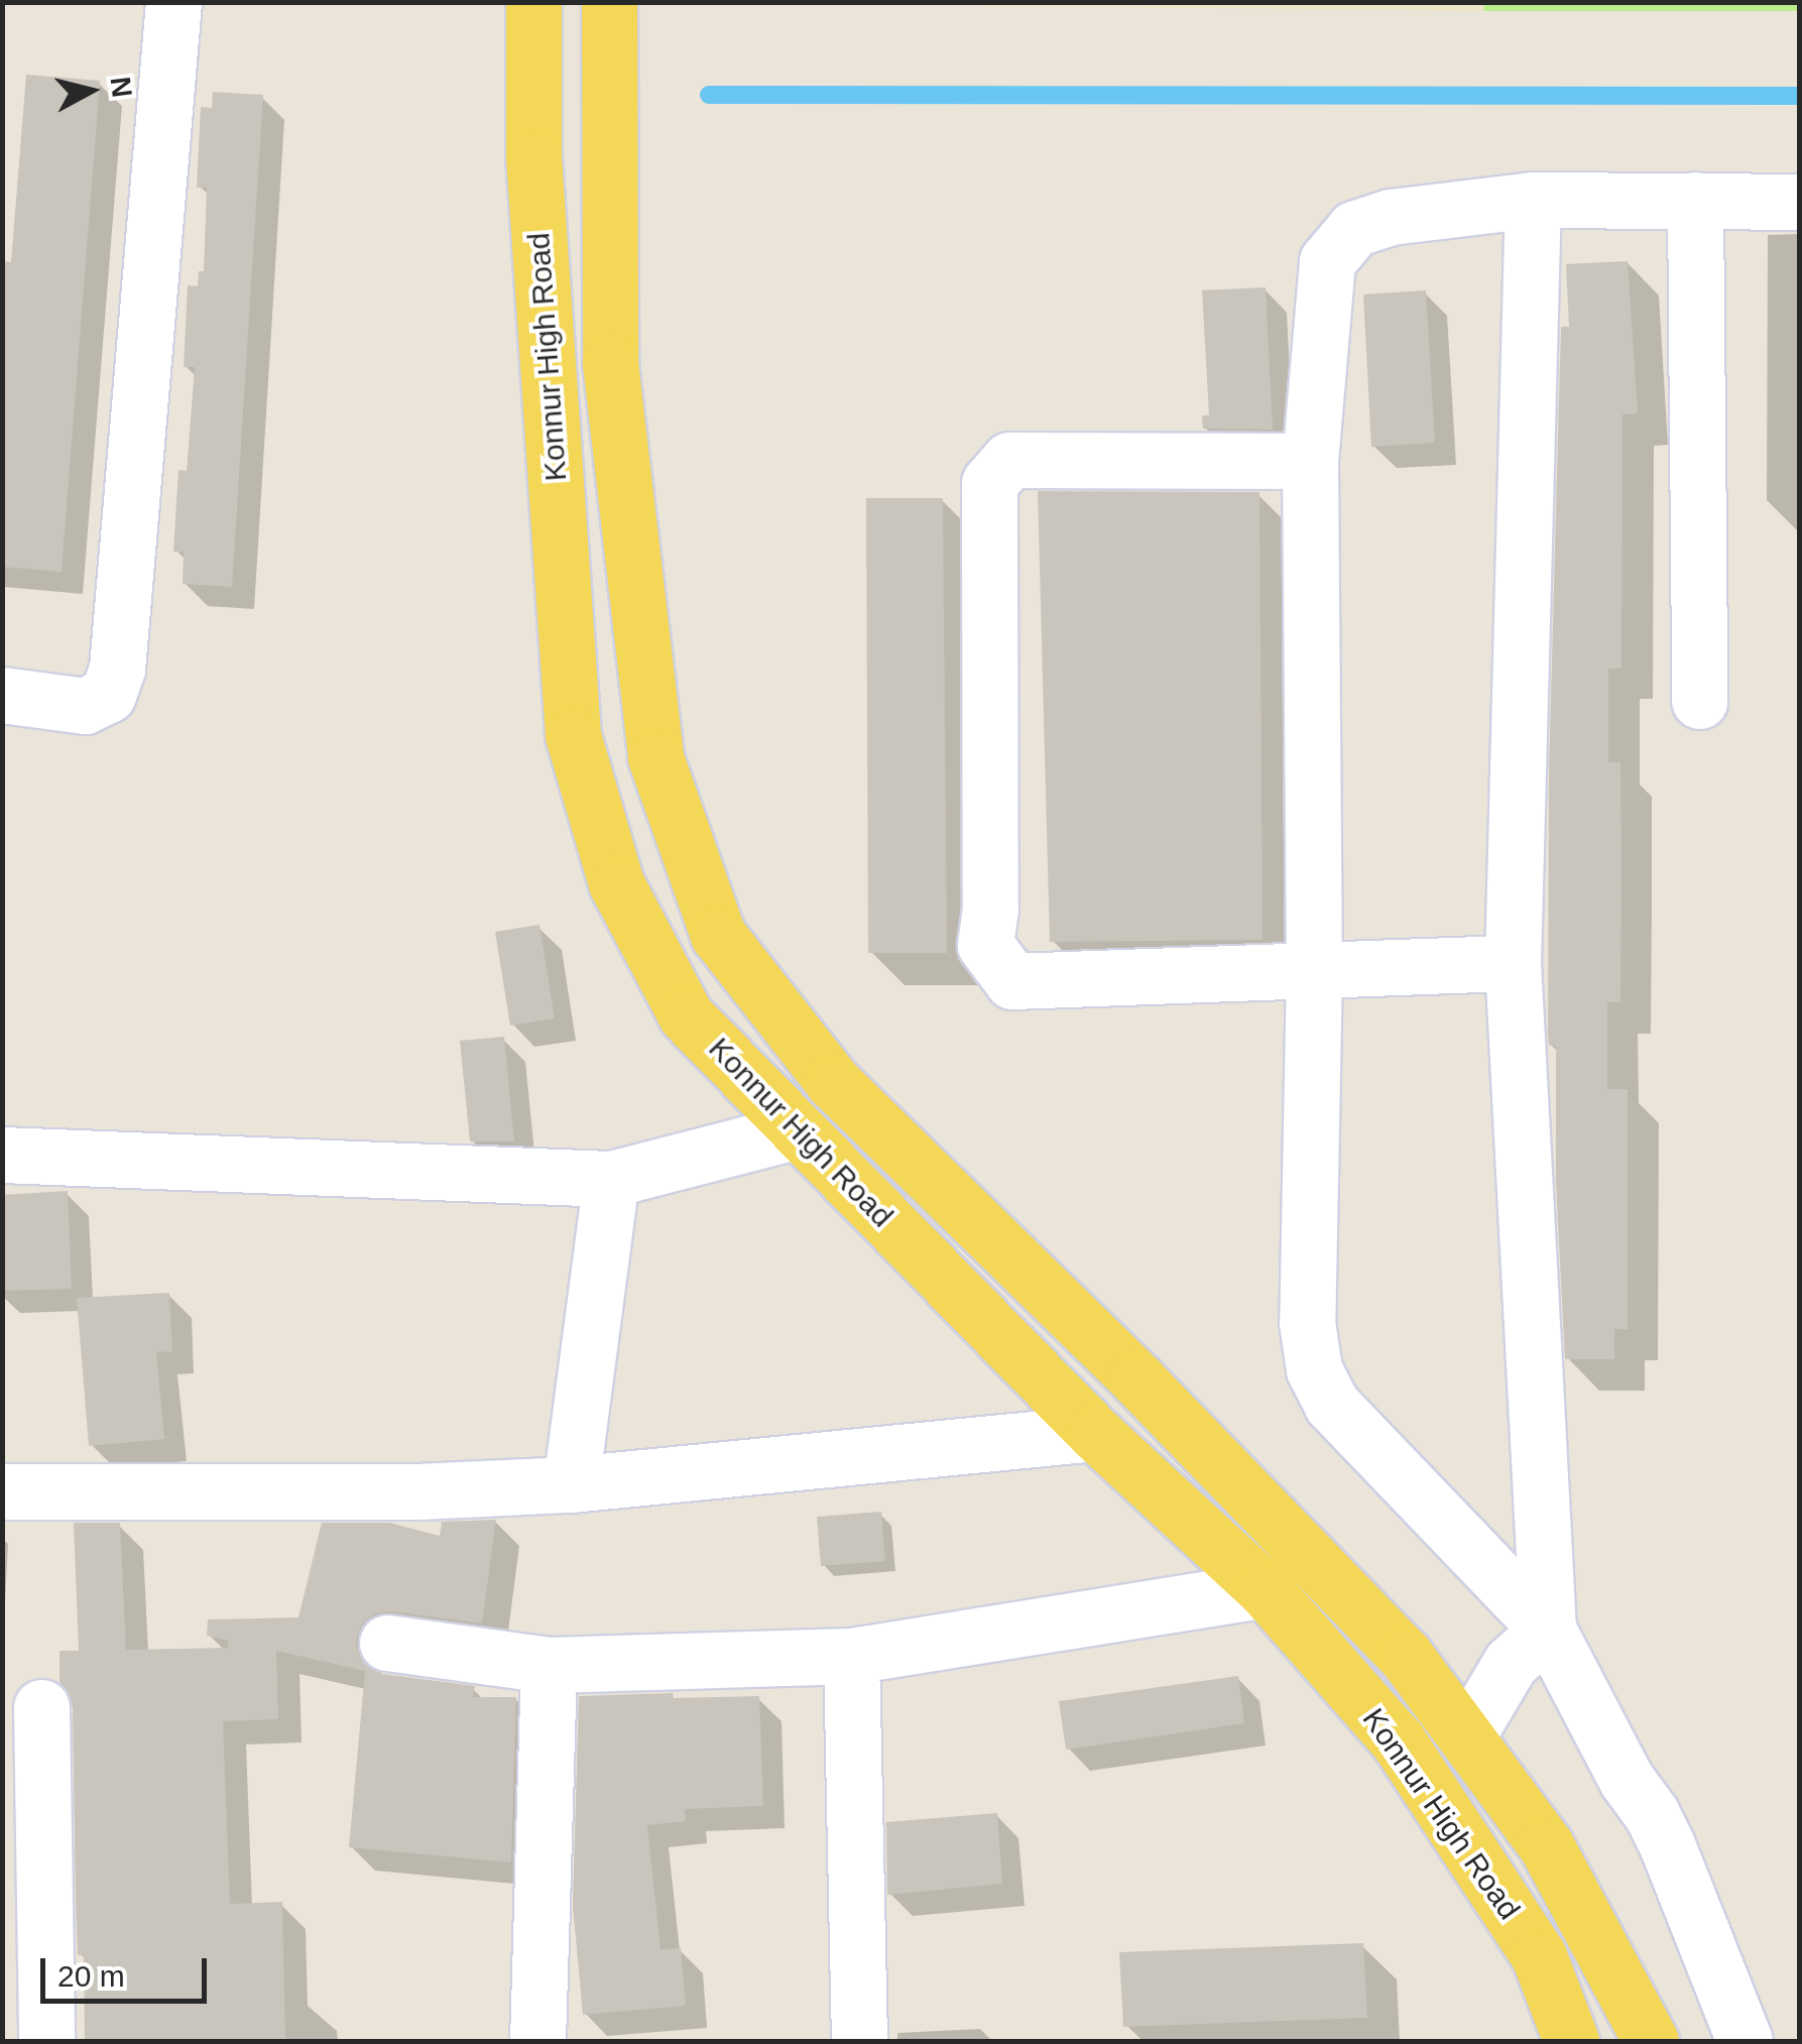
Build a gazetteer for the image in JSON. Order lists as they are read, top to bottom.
{
  "streets": {
    "main road": ["Konnur High Road"]
  },
  "scale_bar": "20 m",
  "north": "right"
}
